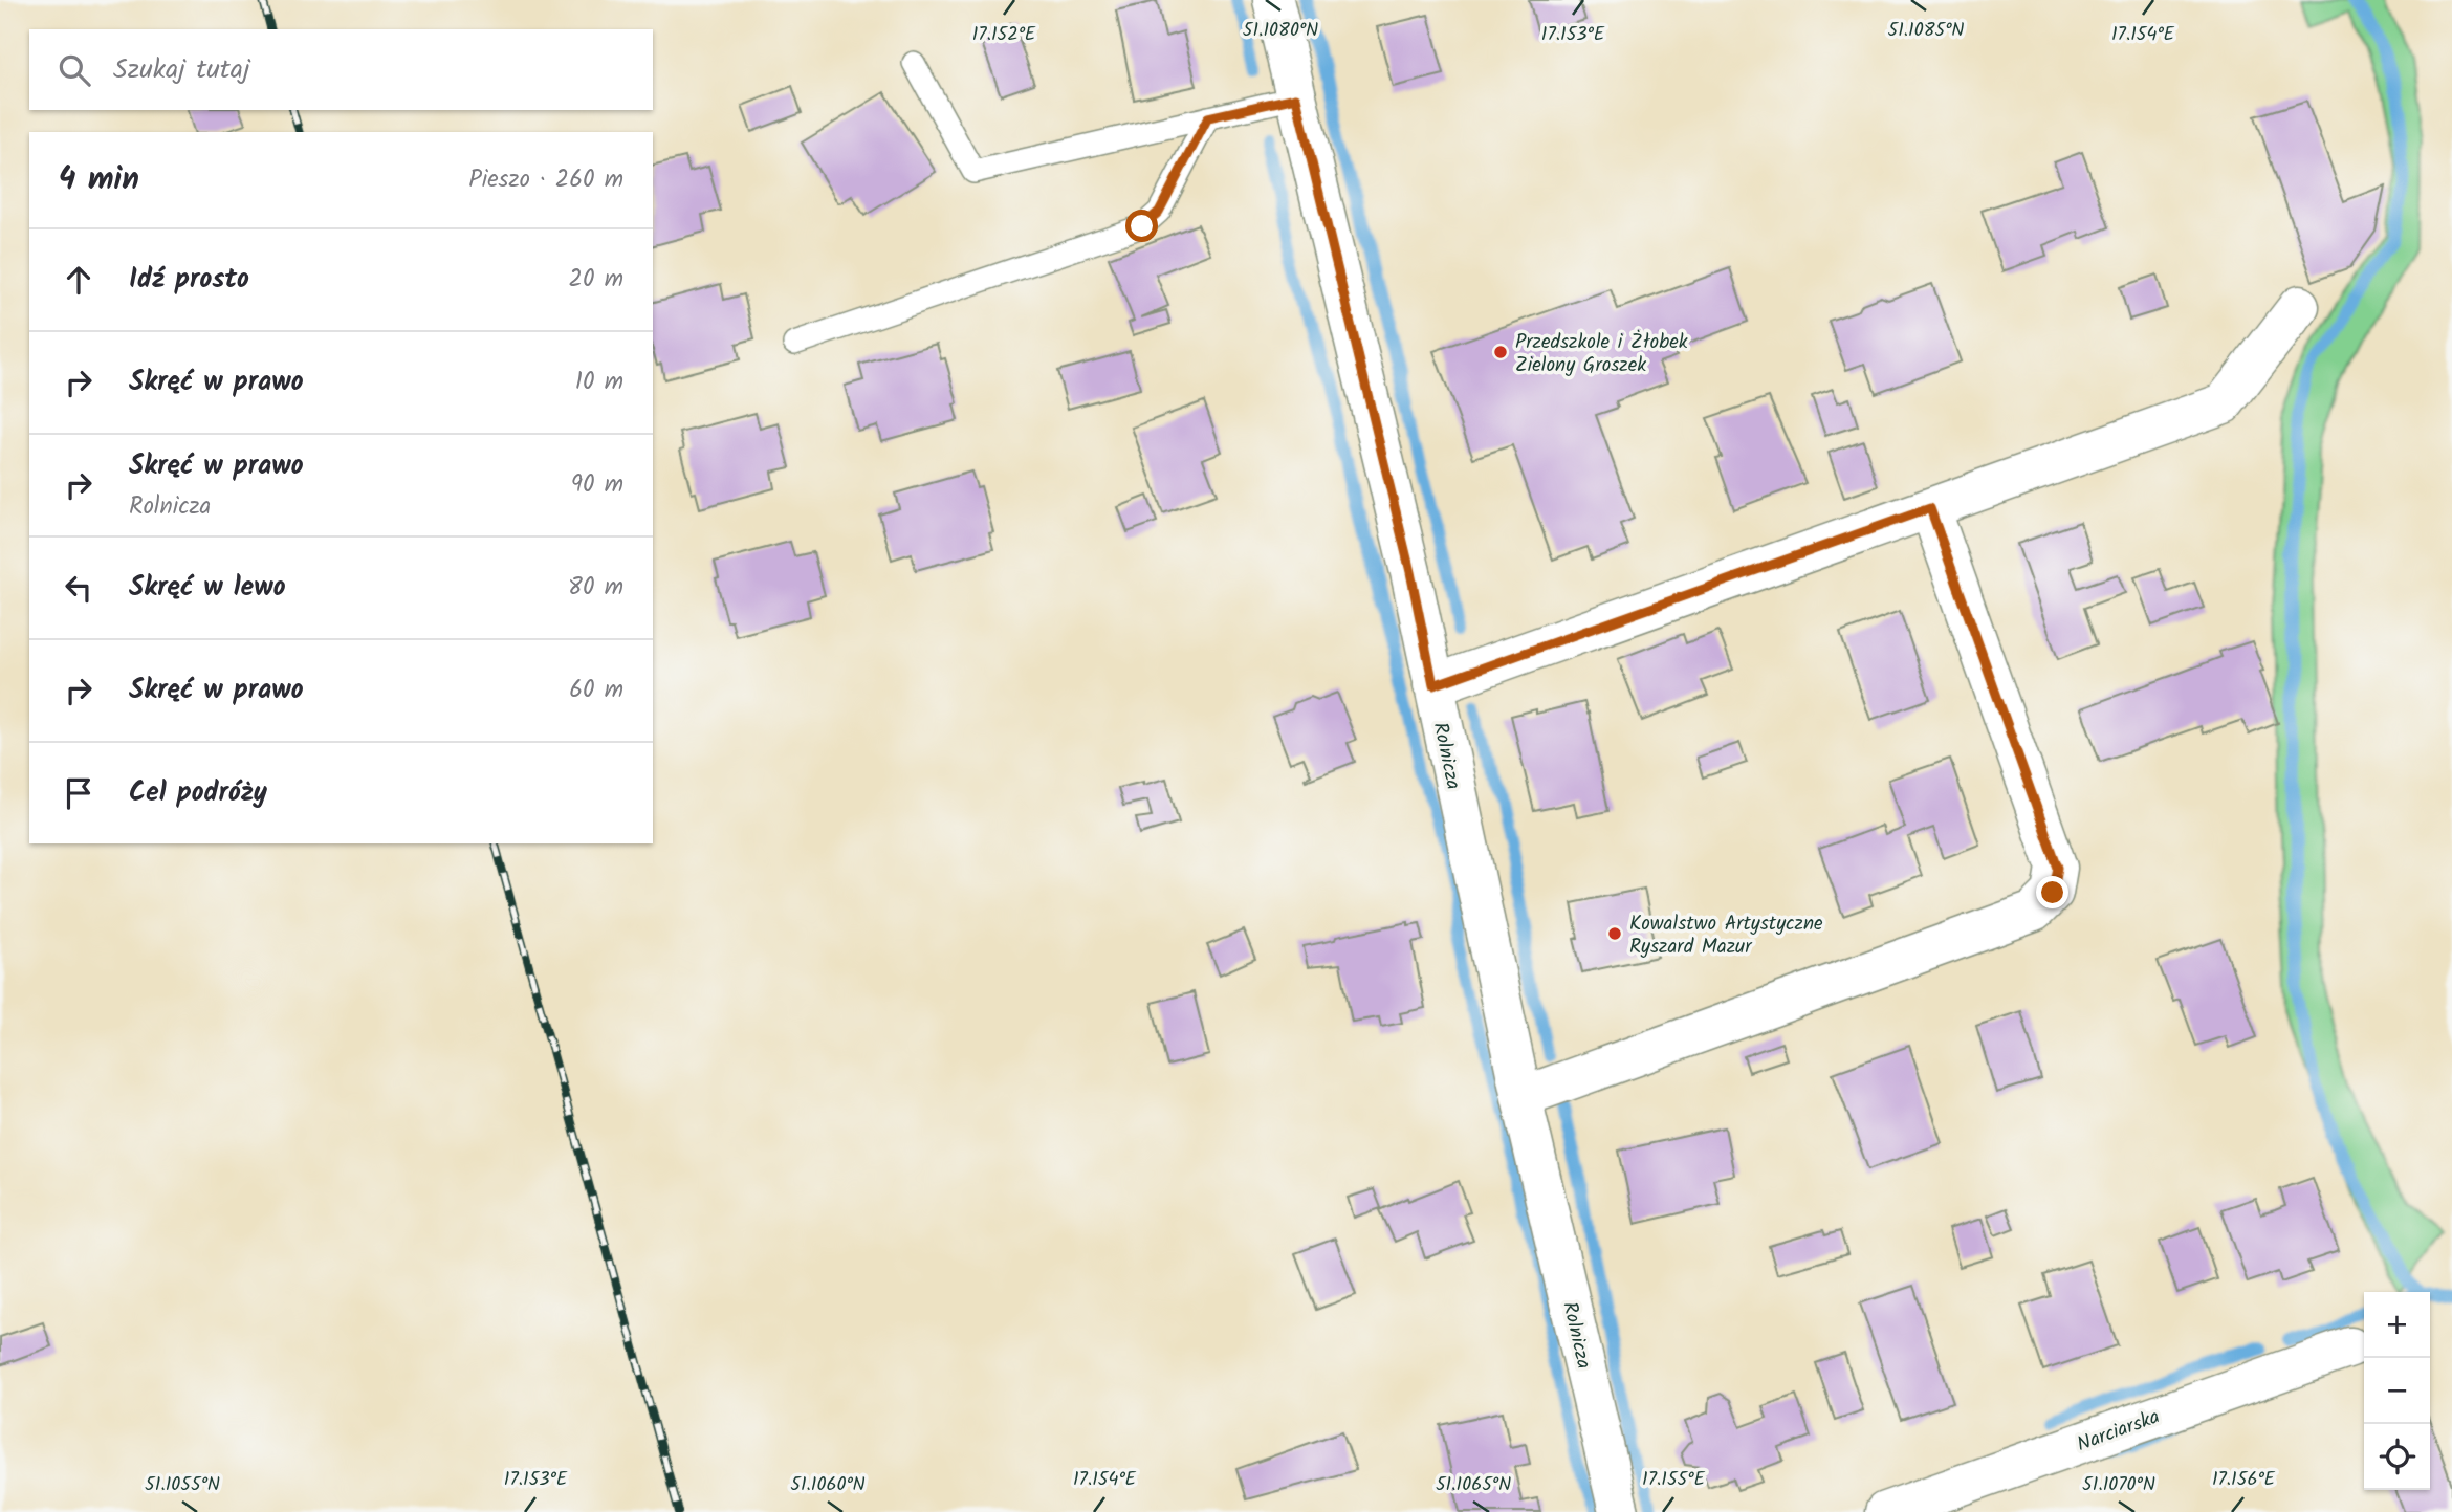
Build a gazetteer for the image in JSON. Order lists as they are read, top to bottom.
{
  "streets": {
    "street": ["Rolnicza", "Narciarska"]
  },
  "places": ["Przedszkole i Żłobek Zielony Groszek", "Kowalstwo Artystyczne Ryszard Mazur"],
  "page": {
    "search": "Szukaj tutaj",
    "heading": ["4 min", "Pieszo · 260 m"],
    "list": [
      ["Idź prosto", "20 m"],
      ["Skręć w prawo", "10 m"],
      ["Skręć w prawo", "Rolnicza", "90 m"],
      ["Skręć w lewo", "80 m"],
      ["Skręć w prawo", "60 m"],
      "Cel podróży"
    ],
    "map_buttons": ["+", "−"]
  },
  "coordinates": [
    "51.1080°N",
    "51.1085°N",
    "17.152°E",
    "17.153°E",
    "17.154°E",
    "17.155°E",
    "17.156°E",
    "51.1055°N",
    "51.1060°N",
    "51.1065°N",
    "51.1070°N"
  ]
}
